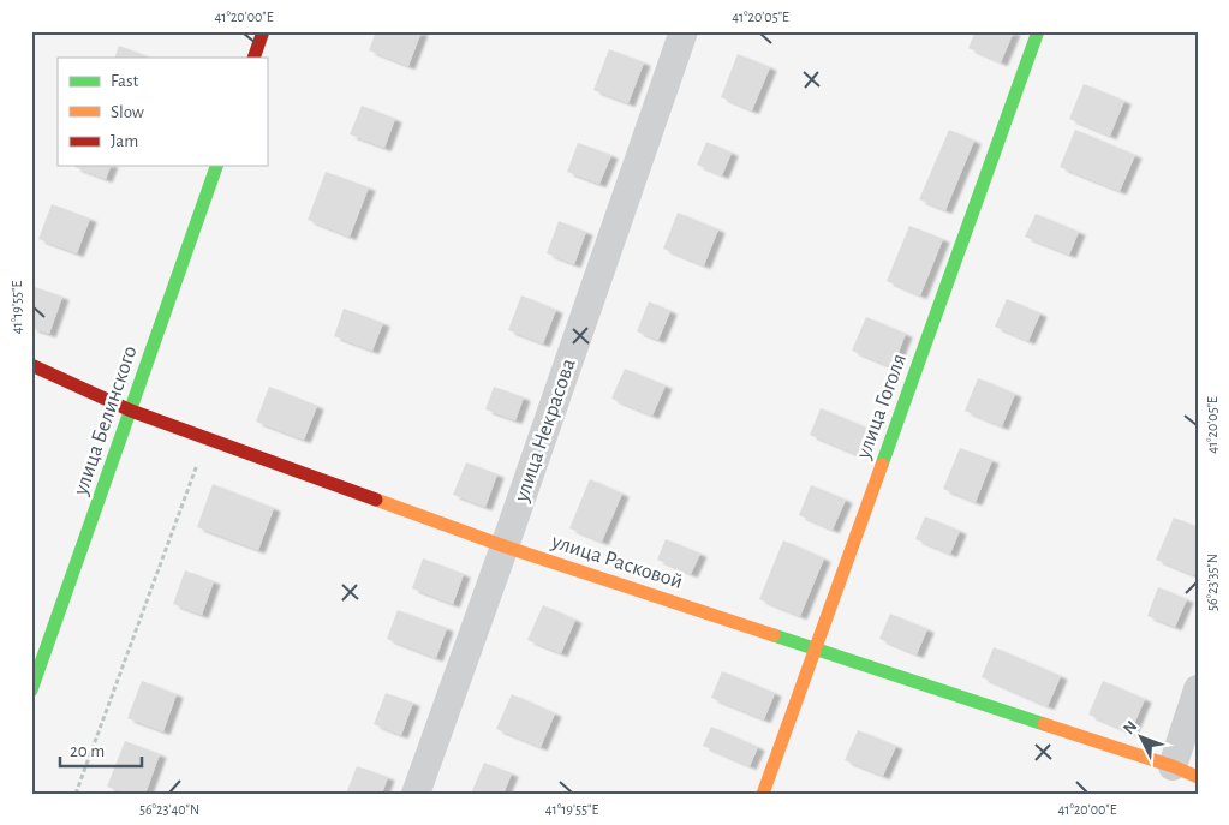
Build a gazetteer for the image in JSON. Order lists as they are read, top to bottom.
{
  "streets": {
    "street": [
      "улица Гоголя",
      "улица Белинского",
      "улица Некрасова",
      "улица Расковой"
    ]
  },
  "crossings": [
    ["улица Гоголя", "улица Расковой"],
    ["улица Белинского", "улица Расковой"],
    ["улица Некрасова", "улица Расковой"]
  ],
  "legend": ["Fast", "Slow", "Jam"],
  "scale_bar": "20 m",
  "north": "top left",
  "coordinates": [
    "41°20'00\"E",
    "41°20'05\"E",
    "41°19'55\"E",
    "56°23'35\"N",
    "56°23'40\"N"
  ]
}
